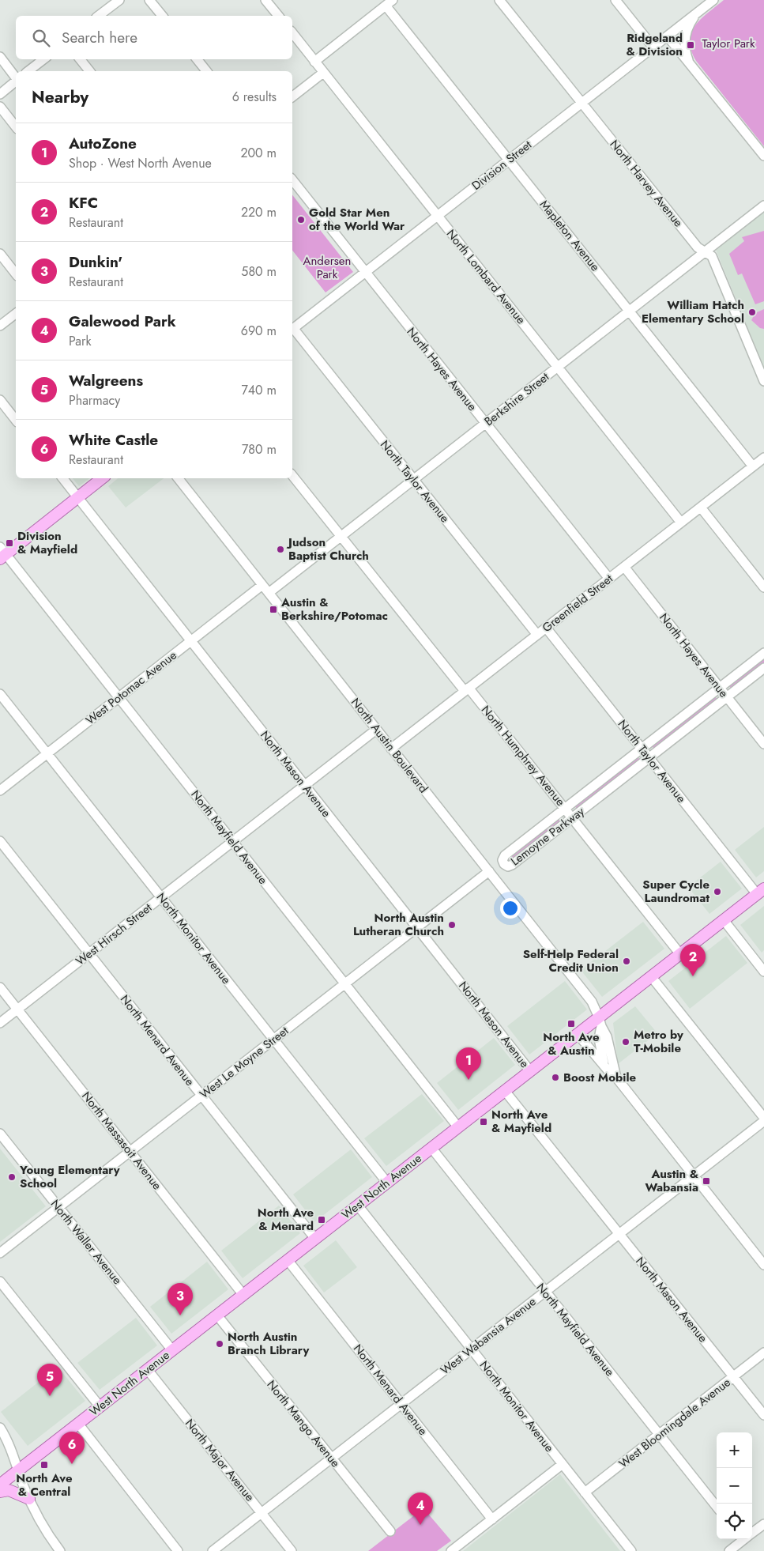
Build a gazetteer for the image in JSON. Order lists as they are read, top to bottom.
{
  "streets": {
    "main road": ["West North Avenue"],
    "street": [
      "Division Street",
      "North Harvey Avenue",
      "Mapleton Avenue",
      "North Lombard Avenue",
      "North Hayes Avenue",
      "Berkshire Street",
      "North Taylor Avenue",
      "Greenfield Street",
      "West Potomac Avenue",
      "North Austin Boulevard",
      "North Humphrey Avenue",
      "North Mason Avenue",
      "Lemoyne Parkway",
      "North Mayfield Avenue",
      "West Hirsch Street",
      "North Monitor Avenue",
      "North Menard Avenue",
      "West Le Moyne Street",
      "North Massasoit Avenue",
      "North Waller Avenue",
      "West Wabansia Avenue",
      "West Bloomingdale Avenue",
      "North Mango Avenue",
      "North Major Avenue"
    ]
  },
  "crossings": [
    ["Division Street", "North Harvey Avenue"],
    ["Division Street", "Mapleton Avenue"],
    ["Division Street", "North Lombard Avenue"],
    ["Division Street", "North Hayes Avenue"],
    ["North Harvey Avenue", "Berkshire Street"],
    ["Mapleton Avenue", "Berkshire Street"],
    ["Mapleton Avenue", "Greenfield Street"],
    ["North Lombard Avenue", "Berkshire Street"],
    ["North Lombard Avenue", "Greenfield Street"],
    ["North Hayes Avenue", "Berkshire Street"],
    ["North Hayes Avenue", "Greenfield Street"],
    ["North Hayes Avenue", "Lemoyne Parkway"],
    ["Berkshire Street", "North Taylor Avenue"],
    ["Berkshire Street", "North Austin Boulevard"],
    ["Berkshire Street", "North Humphrey Avenue"],
    ["North Taylor Avenue", "Greenfield Street"],
    ["North Taylor Avenue", "Lemoyne Parkway"],
    ["North Taylor Avenue", "West North Avenue"],
    ["Greenfield Street", "North Austin Boulevard"],
    ["Greenfield Street", "North Humphrey Avenue"],
    ["West Potomac Avenue", "North Austin Boulevard"],
    ["West Potomac Avenue", "North Mason Avenue"],
    ["West Potomac Avenue", "North Mayfield Avenue"],
    ["West Potomac Avenue", "North Monitor Avenue"],
    ["North Austin Boulevard", "West Hirsch Street"],
    ["North Austin Boulevard", "West Le Moyne Street"],
    ["North Austin Boulevard", "West North Avenue"],
    ["North Humphrey Avenue", "Lemoyne Parkway"],
    ["North Humphrey Avenue", "West North Avenue"],
    ["North Mason Avenue", "West Hirsch Street"],
    ["North Mason Avenue", "West Le Moyne Street"],
    ["North Mason Avenue", "West North Avenue"],
    ["North Mason Avenue", "West Wabansia Avenue"],
    ["North Mason Avenue", "West Bloomingdale Avenue"],
    ["North Mayfield Avenue", "West Hirsch Street"],
    ["North Mayfield Avenue", "West Le Moyne Street"],
    ["North Mayfield Avenue", "West North Avenue"],
    ["North Mayfield Avenue", "West Wabansia Avenue"],
    ["North Mayfield Avenue", "West Bloomingdale Avenue"],
    ["West Hirsch Street", "North Monitor Avenue"],
    ["West Hirsch Street", "North Menard Avenue"],
    ["West Hirsch Street", "North Massasoit Avenue"],
    ["North Monitor Avenue", "West Le Moyne Street"],
    ["North Monitor Avenue", "West North Avenue"],
    ["North Monitor Avenue", "West Wabansia Avenue"],
    ["North Monitor Avenue", "West Bloomingdale Avenue"],
    ["North Menard Avenue", "West Le Moyne Street"],
    ["North Menard Avenue", "West North Avenue"],
    ["North Menard Avenue", "West Wabansia Avenue"],
    ["West Le Moyne Street", "North Massasoit Avenue"],
    ["West Le Moyne Street", "North Waller Avenue"],
    ["North Massasoit Avenue", "West North Avenue"],
    ["West North Avenue", "North Waller Avenue"],
    ["West North Avenue", "North Mango Avenue"],
    ["West North Avenue", "North Major Avenue"],
    ["West Wabansia Avenue", "North Mango Avenue"],
    ["West Wabansia Avenue", "North Major Avenue"]
  ],
  "parks": ["Taylor Park", "Andersen Park"],
  "places": {
    "transit": [
      "Ridgeland & Division",
      "Division & Mayfield",
      "Austin & Berkshire/Potomac",
      "North Ave & Austin",
      "North Ave & Mayfield",
      "Austin & Wabansia",
      "North Ave & Menard",
      "North Ave & Central"
    ],
    "other": [
      "Gold Star Men of the World War",
      "William Hatch Elementary School",
      "Judson Baptist Church",
      "Super Cycle Laundromat",
      "North Austin Lutheran Church",
      "Self-Help Federal Credit Union",
      "Metro by T-Mobile",
      "Boost Mobile",
      "Young Elementary School",
      "North Austin Branch Library"
    ]
  },
  "page": {
    "search": "Search here",
    "heading": ["Nearby", "6 results"],
    "list": [
      {
        "mark": "1",
        "name": "AutoZone",
        "note": "Shop · West North Avenue",
        "value": "200 m"
      },
      {
        "mark": "2",
        "name": "KFC",
        "note": "Restaurant",
        "value": "220 m"
      },
      {
        "mark": "3",
        "name": "Dunkin'",
        "note": "Restaurant",
        "value": "580 m"
      },
      {
        "mark": "4",
        "name": "Galewood Park",
        "note": "Park",
        "value": "690 m"
      },
      {
        "mark": "5",
        "name": "Walgreens",
        "note": "Pharmacy",
        "value": "740 m"
      },
      {
        "mark": "6",
        "name": "White Castle",
        "note": "Restaurant",
        "value": "780 m"
      }
    ],
    "pins": [
      "2",
      "1",
      "3",
      "5",
      "6",
      "4"
    ],
    "map_buttons": ["+", "−"]
  }
}
